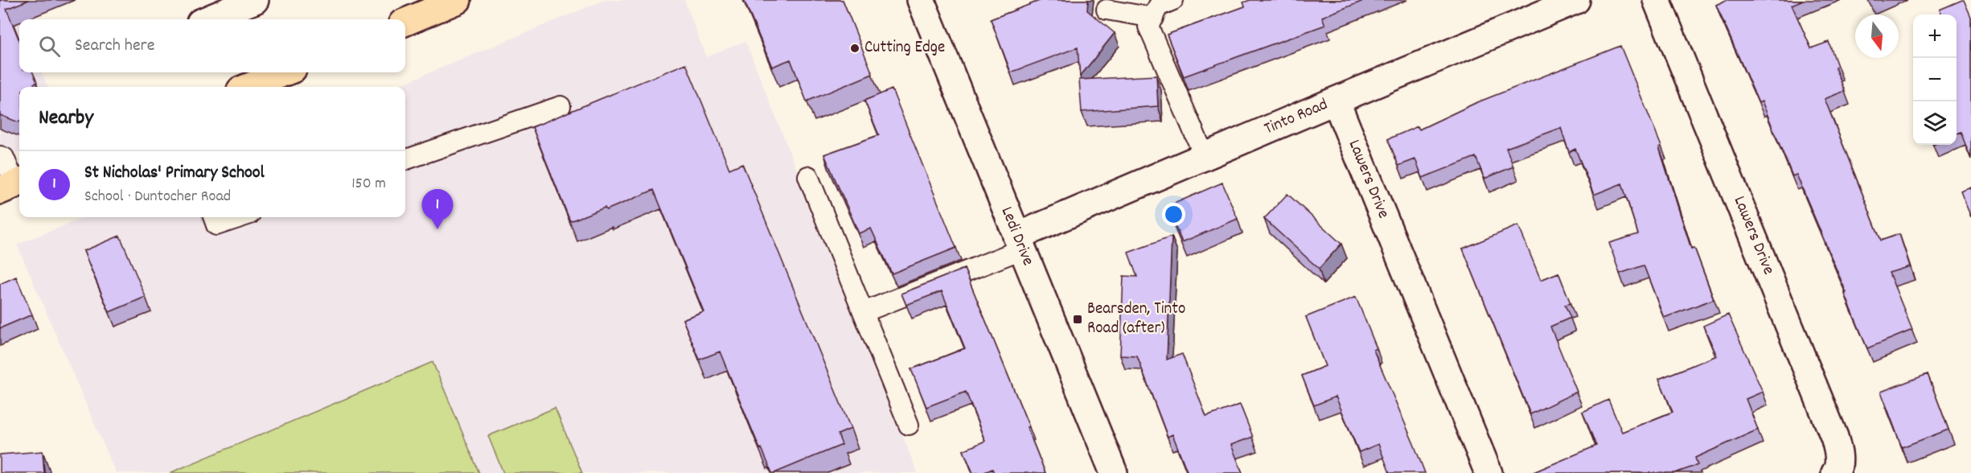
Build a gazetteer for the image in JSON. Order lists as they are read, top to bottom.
{
  "streets": {
    "street": ["Tinto Road", "Lawers Drive", "Ledi Drive"]
  },
  "crossings": [
    ["Tinto Road", "Lawers Drive"],
    ["Tinto Road", "Ledi Drive"]
  ],
  "places": {
    "other": ["Cutting Edge"],
    "transit": ["Bearsden, Tinto Road (after)"]
  },
  "north": "bottom",
  "page": {
    "map_buttons": ["+", "−"],
    "search": "Search here",
    "heading": "Nearby",
    "list": [
      {
        "mark": "1",
        "name": "St Nicholas' Primary School",
        "note": "School · Duntocher Road",
        "value": "150 m"
      }
    ],
    "pins": "1"
  }
}
